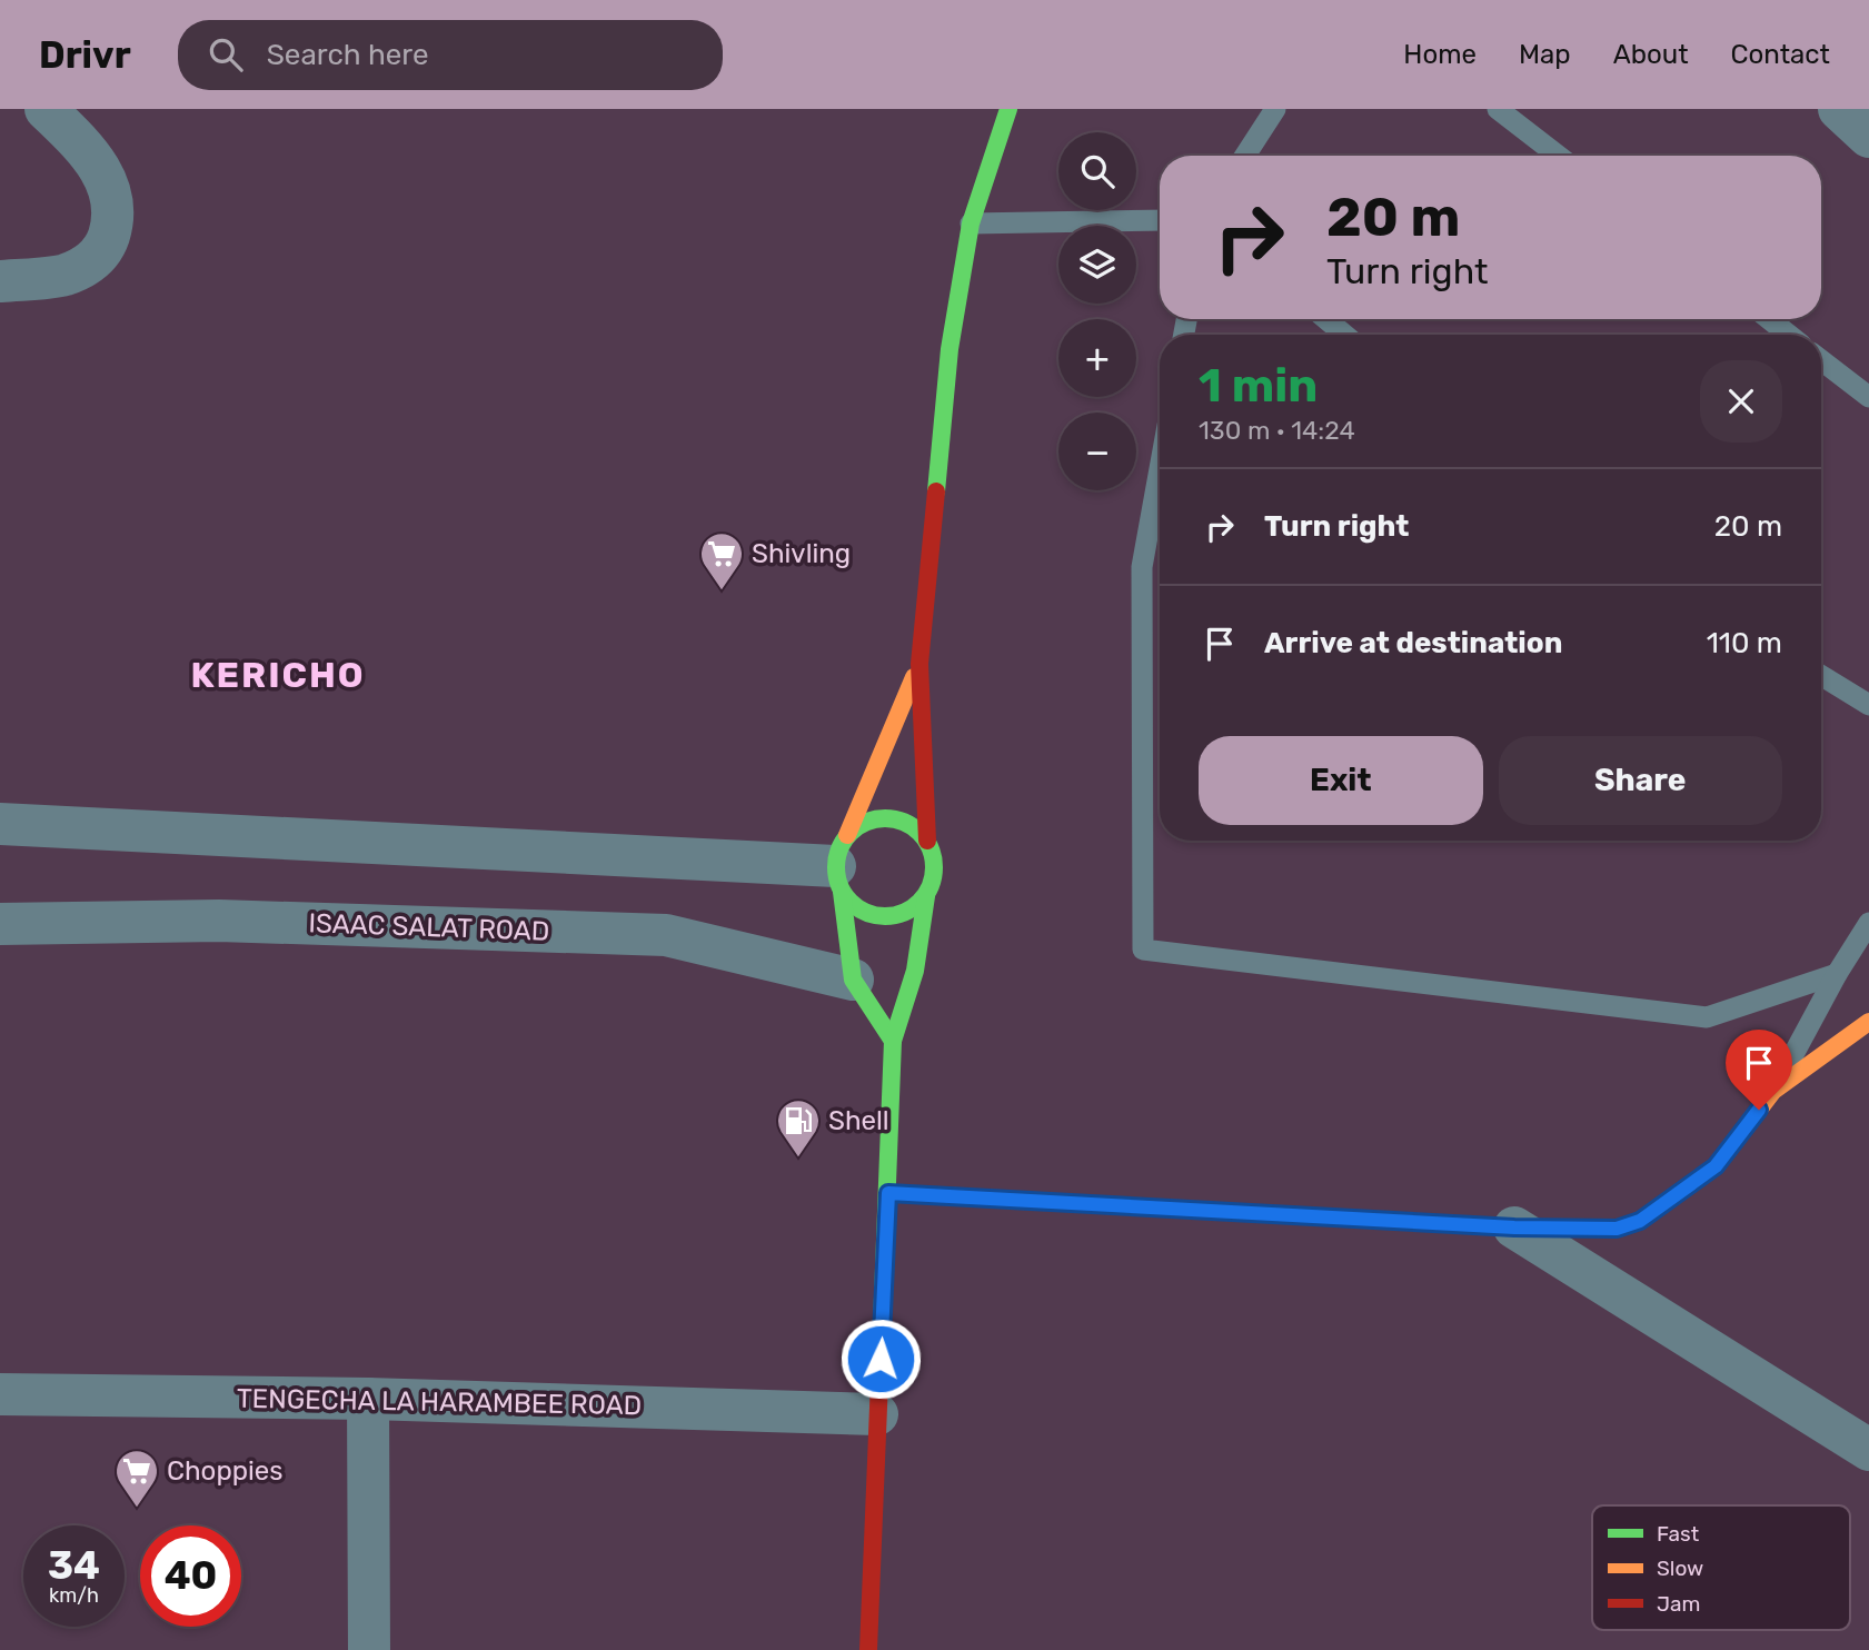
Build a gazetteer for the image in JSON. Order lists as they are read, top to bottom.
{
  "streets": {
    "street": ["ISAAC SALAT ROAD", "TENGECHA LA HARAMBEE ROAD"]
  },
  "districts": ["KERICHO"],
  "places": {
    "supermarket": ["Shivling", "Choppies"],
    "fuel station": ["Shell"]
  },
  "legend": ["Fast", "Slow", "Jam"],
  "page": {
    "header": "Drivr",
    "search": "Search here",
    "nav": [
      "Home",
      "Map",
      "About",
      "Contact"
    ],
    "map_buttons": ["+", "−"],
    "turn": ["20 m", "Turn right"],
    "heading": ["1 min", "130 m · 14:24"],
    "list": [
      {
        "name": "Turn right",
        "value": "20 m"
      },
      {
        "name": "Arrive at destination",
        "value": "110 m"
      }
    ],
    "buttons": ["Exit", "Share"],
    "speed": "34 km/h",
    "limit": "40"
  }
}
